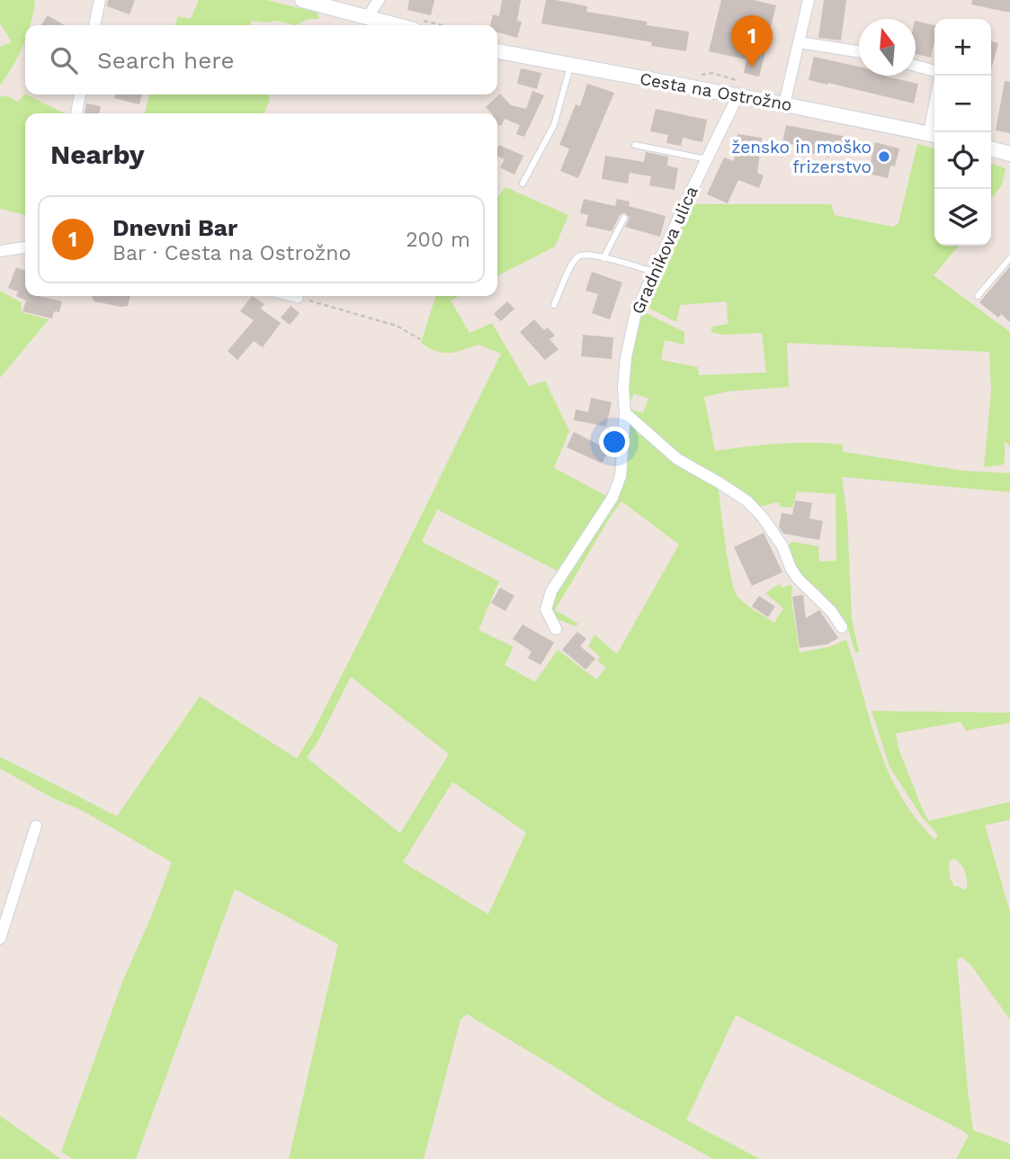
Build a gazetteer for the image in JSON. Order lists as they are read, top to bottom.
{
  "streets": {
    "street": ["Cesta na Ostrožno", "Gradnikova ulica"]
  },
  "crossings": [
    ["Cesta na Ostrožno", "Gradnikova ulica"]
  ],
  "places": ["žensko in moško frizerstvo"],
  "north": "top",
  "page": {
    "pins": "1",
    "map_buttons": ["+", "−"],
    "search": "Search here",
    "heading": "Nearby",
    "list": [
      {
        "mark": "1",
        "name": "Dnevni Bar",
        "note": "Bar · Cesta na Ostrožno",
        "value": "200 m"
      }
    ]
  }
}
